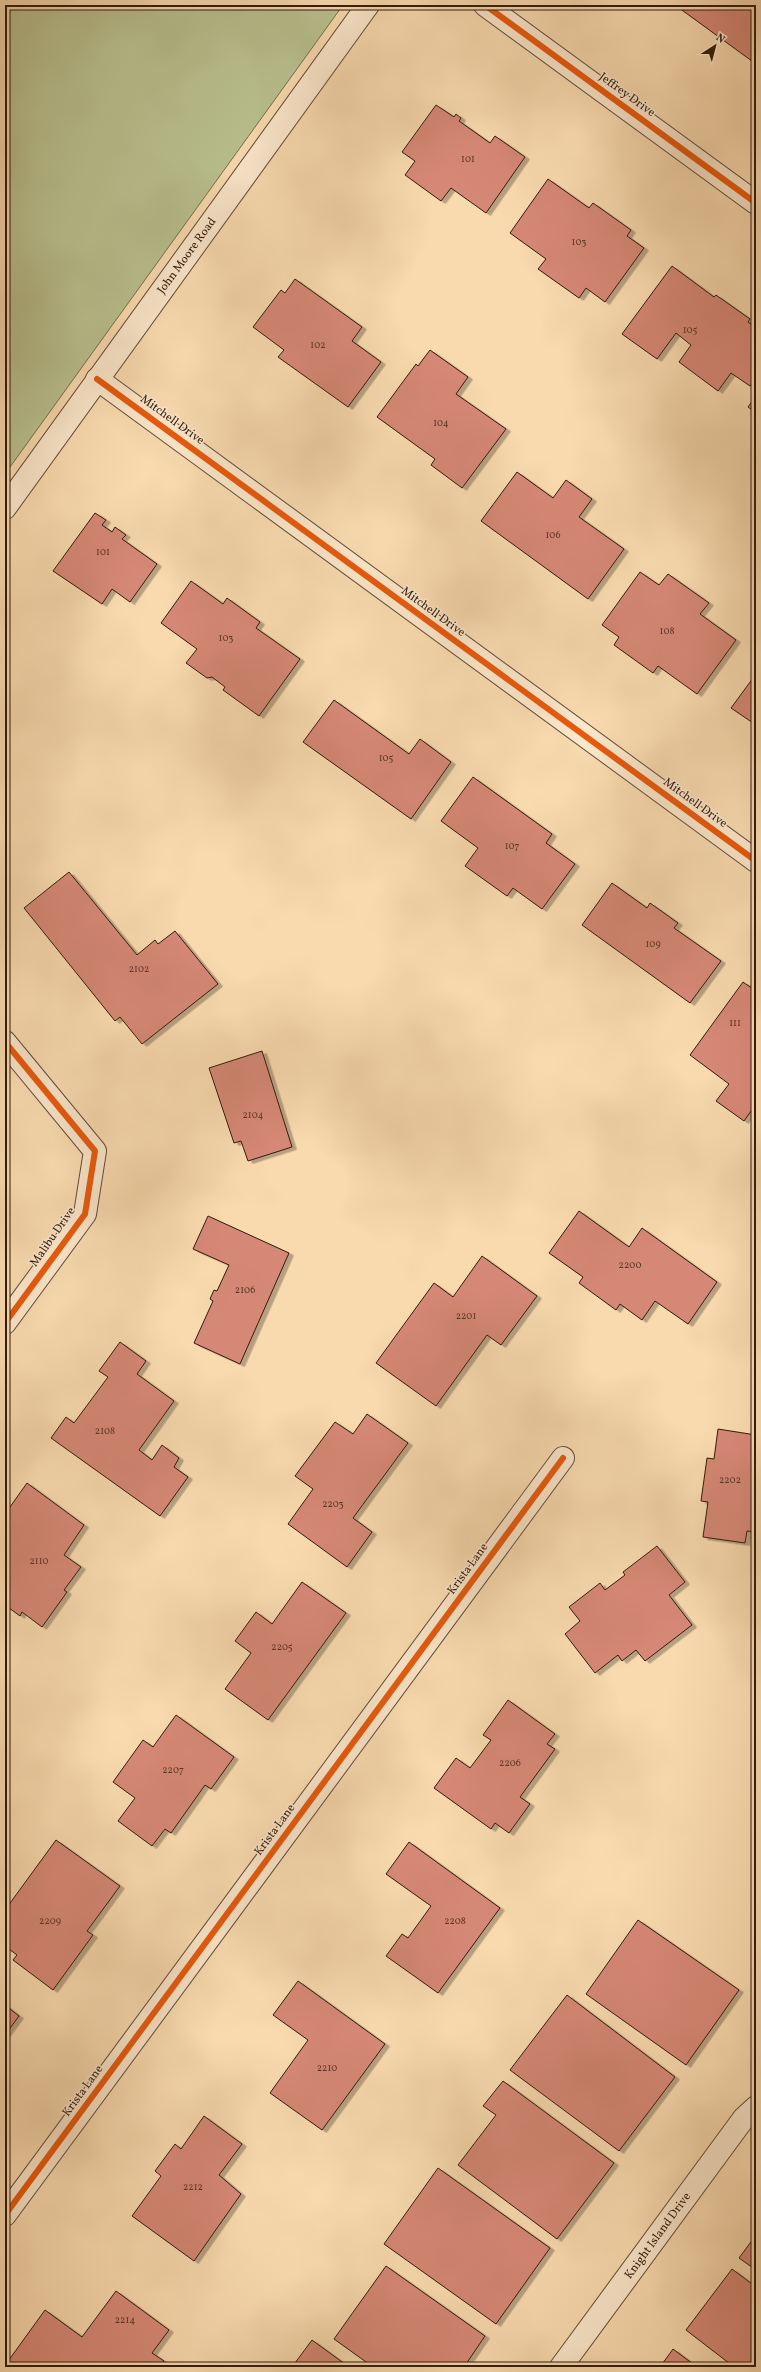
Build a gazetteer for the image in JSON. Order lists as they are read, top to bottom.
{
  "streets": {
    "street": [
      "Jeffrey Drive",
      "John Moore Road",
      "Mitchell Drive",
      "Malibu Drive",
      "Krista Lane",
      "Knight Island Drive"
    ]
  },
  "crossings": [
    ["John Moore Road", "Mitchell Drive"]
  ],
  "house_numbers": [
    "101",
    "103",
    "105",
    "102",
    "104",
    "106",
    "101",
    "108",
    "103",
    "105",
    "107",
    "109",
    "2102",
    "111",
    "2104",
    "2200",
    "2106",
    "2201",
    "2108",
    "2202",
    "2203",
    "2110",
    "2205",
    "2206",
    "2207",
    "2209",
    "2208",
    "2210",
    "2212",
    "2214"
  ],
  "north": "top right"
}
